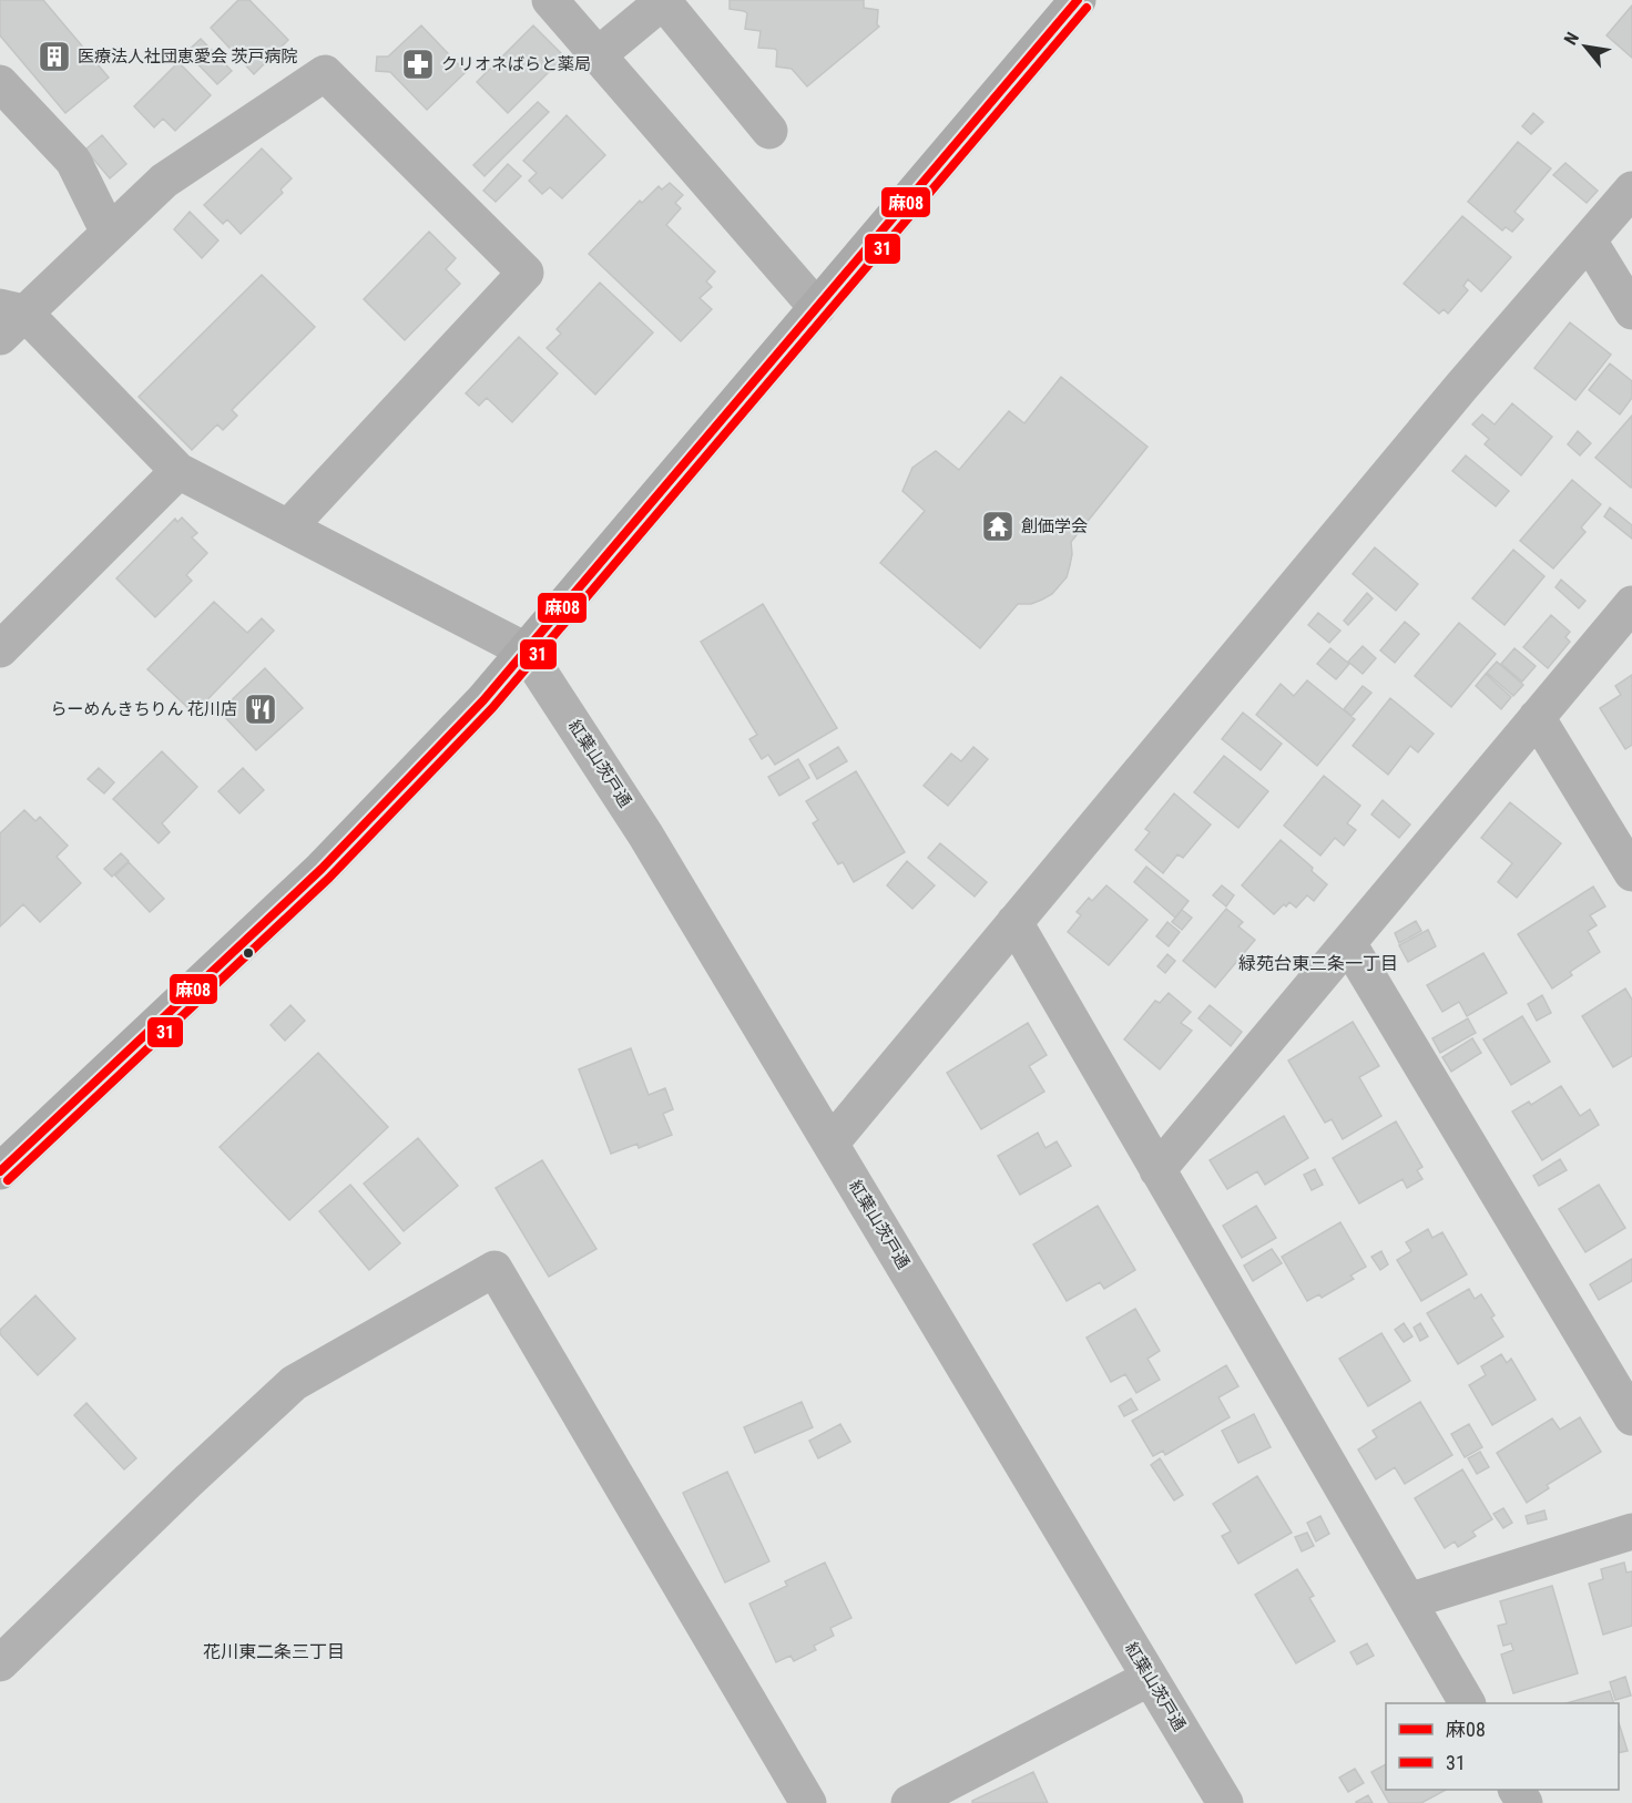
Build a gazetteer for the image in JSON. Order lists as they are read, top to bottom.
{
  "streets": {
    "street": ["紅葉山茨戸通"]
  },
  "districts": ["緑苑台東三条一丁目", "花川東二条三丁目"],
  "places": {
    "building": ["医療法人社団恵愛会 茨戸病院"],
    "pharmacy": ["クリオネばらと薬局"],
    "temple": ["創価学会"],
    "restaurant": ["らーめんきちりん 花川店"]
  },
  "lines": ["transit line 麻08", "transit line 31"],
  "legend": ["麻08", "31"],
  "north": "top left"
}
